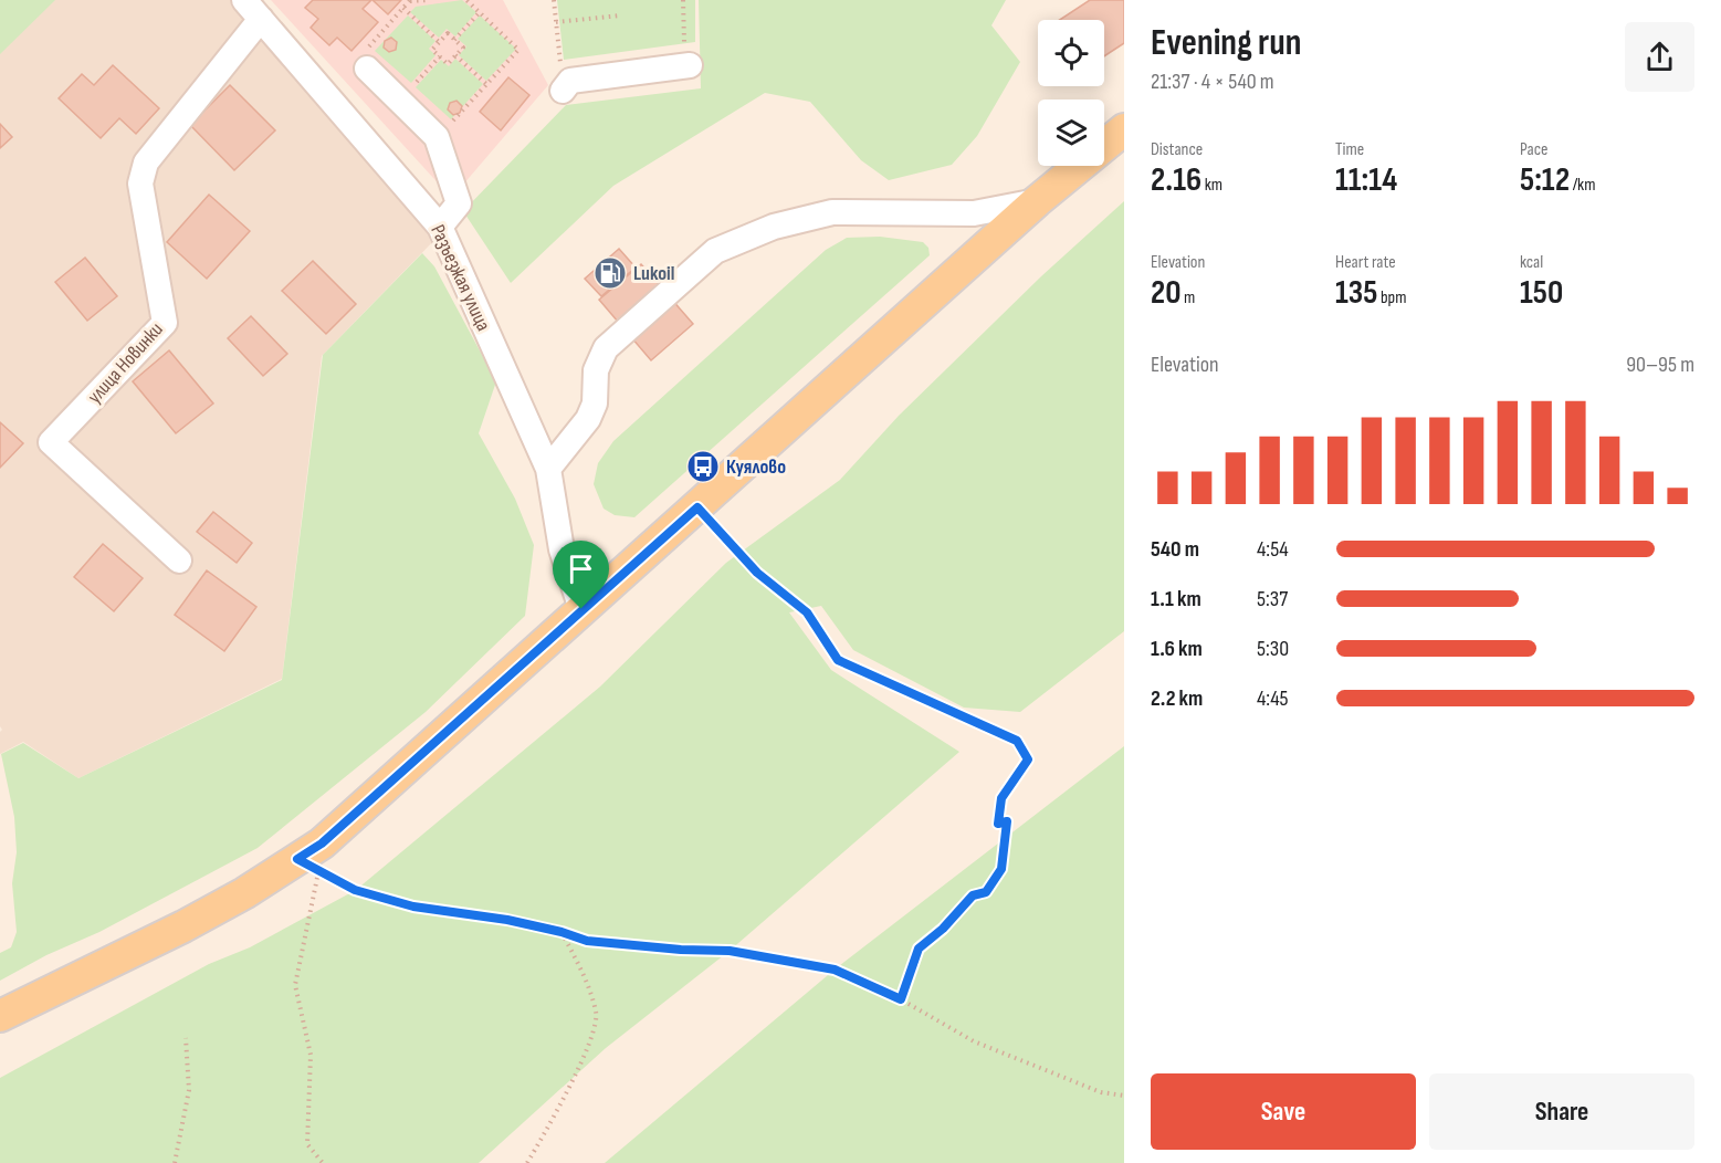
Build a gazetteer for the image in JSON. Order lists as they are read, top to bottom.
{
  "streets": {
    "street": ["Разъезжая улица", "улица Новинки"]
  },
  "crossings": [
    ["Разъезжая улица", "улица Новинки"]
  ],
  "places": {
    "fuel station": ["Lukoil"],
    "bus stop": ["Куялово"]
  },
  "page": {
    "heading": ["Evening run", "21:37 · 4 × 540 m"],
    "stats": [
      ["Distance", "2.16 km"],
      ["Time", "11:14"],
      ["Pace", "5:12 /km"],
      ["Elevation", "20 m"],
      ["Heart rate", "135 bpm"],
      ["kcal", "150"]
    ],
    "chart": ["Elevation", "90–95 m"],
    "list": [
      {
        "name": "540 m",
        "note": "4:54"
      },
      {
        "name": "1.1 km",
        "note": "5:37"
      },
      {
        "name": "1.6 km",
        "note": "5:30"
      },
      {
        "name": "2.2 km",
        "note": "4:45"
      }
    ],
    "buttons": ["Save", "Share"]
  }
}
